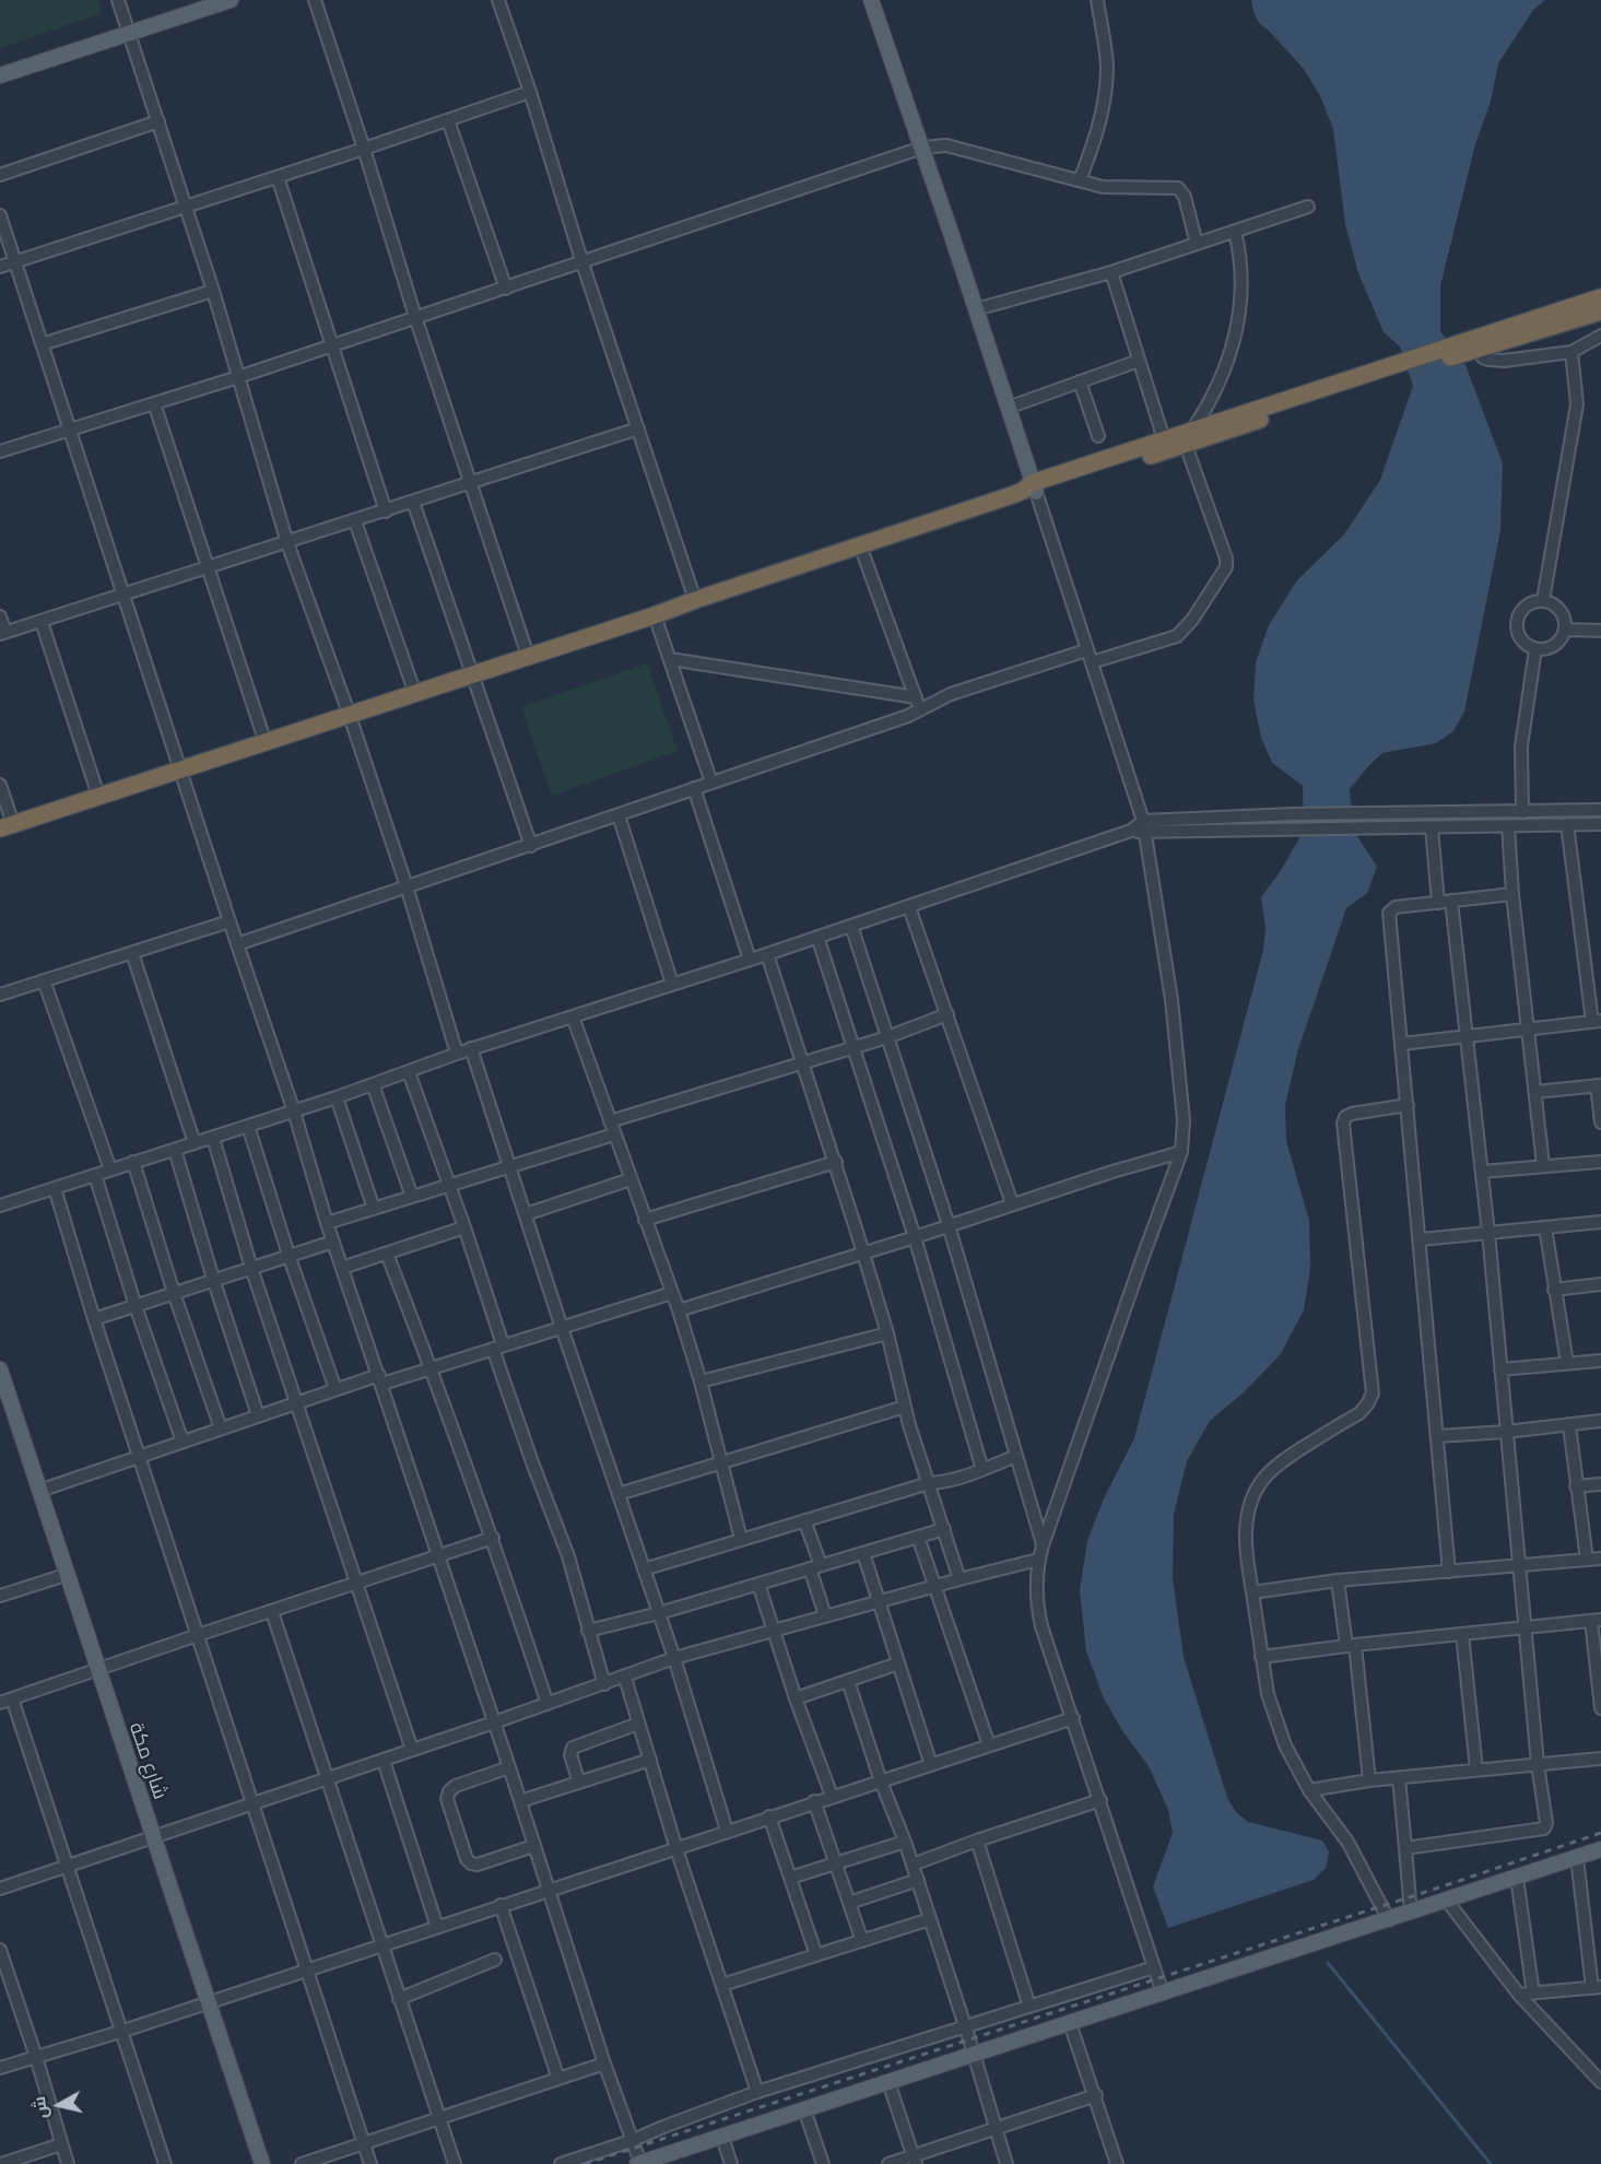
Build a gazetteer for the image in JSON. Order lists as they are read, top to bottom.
{
  "streets": {
    "main road": ["شارع مكة"]
  },
  "north": "left"
}
